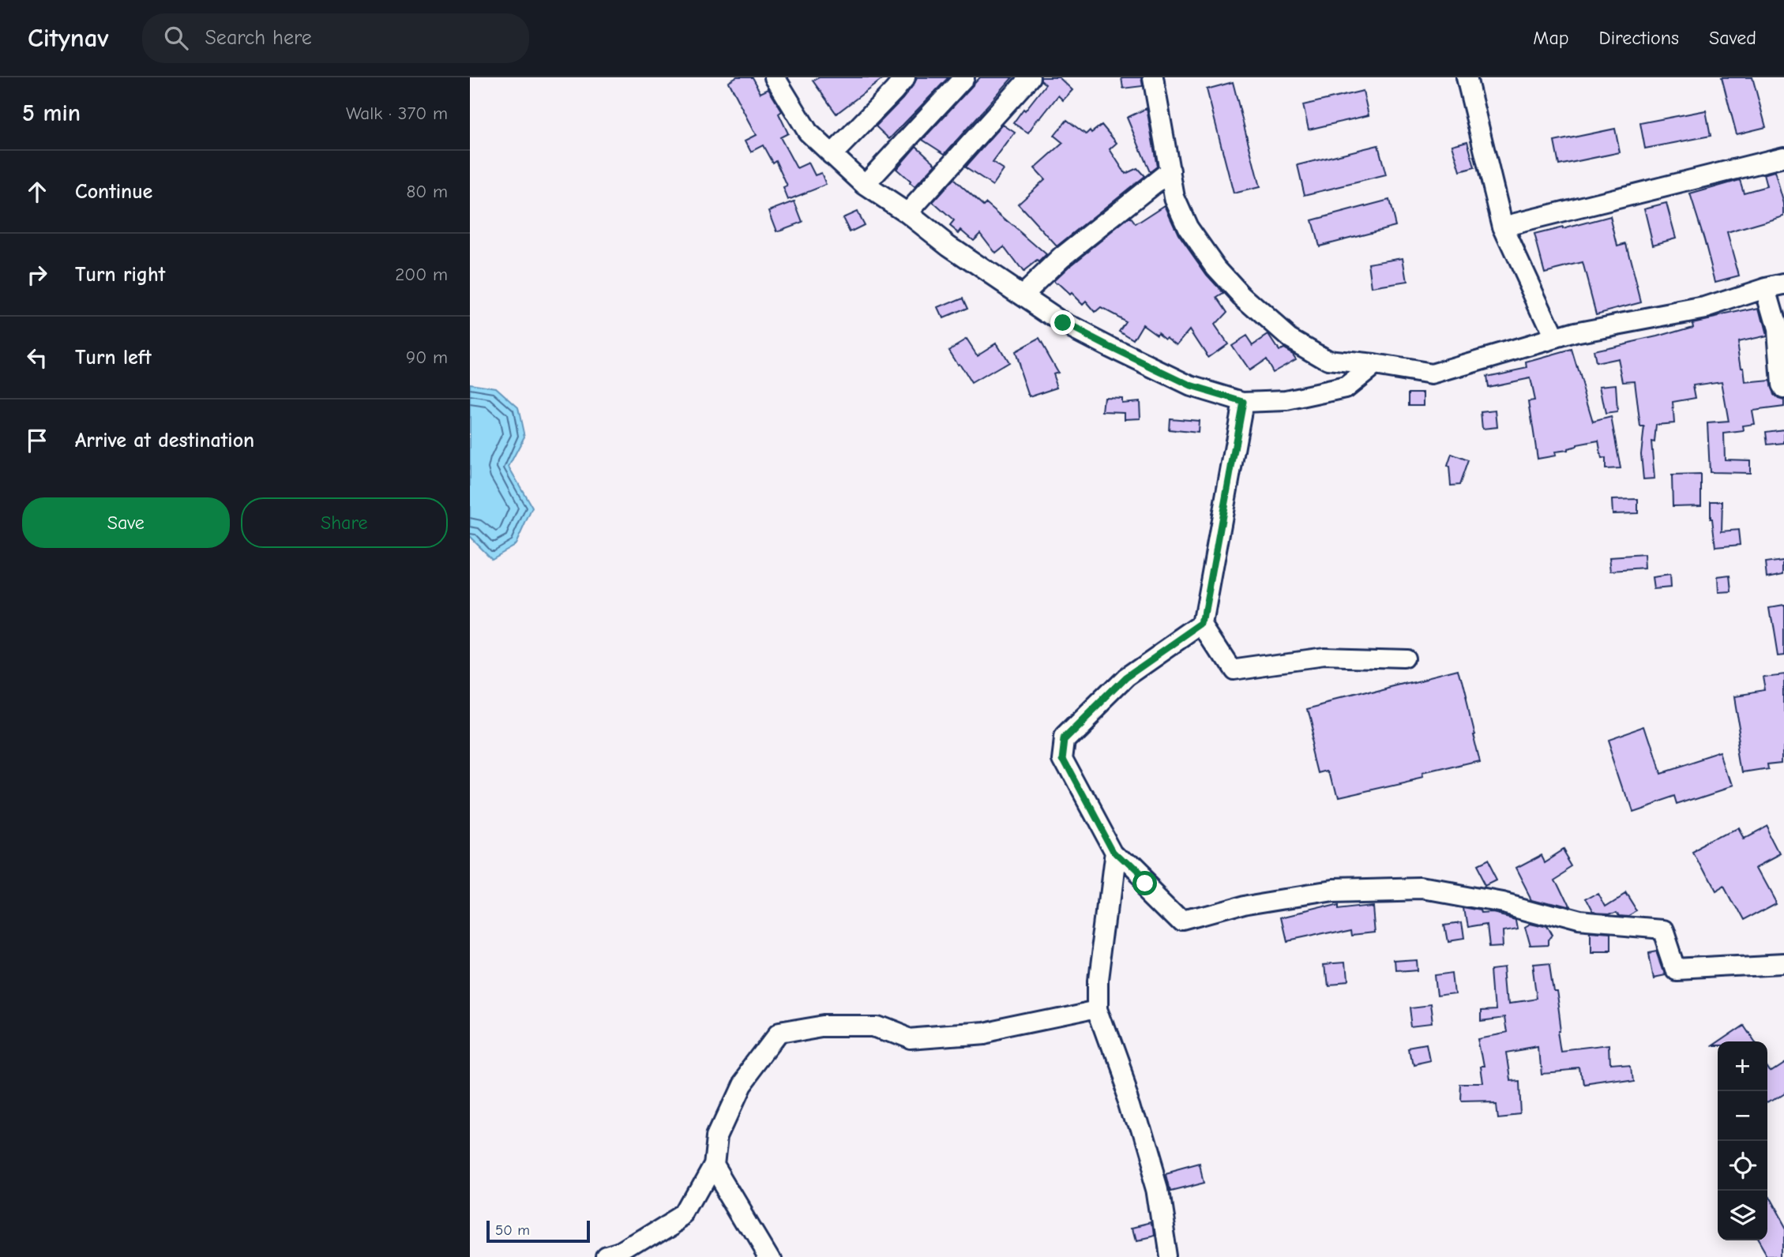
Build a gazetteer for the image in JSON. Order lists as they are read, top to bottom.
{
  "scale_bar": "50 m",
  "page": {
    "header": "Citynav",
    "search": "Search here",
    "nav": ["Map", "Directions", "Saved"],
    "heading": ["5 min", "Walk · 370 m"],
    "list": [
      ["Continue", "80 m"],
      ["Turn right", "200 m"],
      ["Turn left", "90 m"],
      "Arrive at destination"
    ],
    "buttons": ["Save", "Share"],
    "map_buttons": ["+", "−"],
    "scale": "50 m"
  }
}
